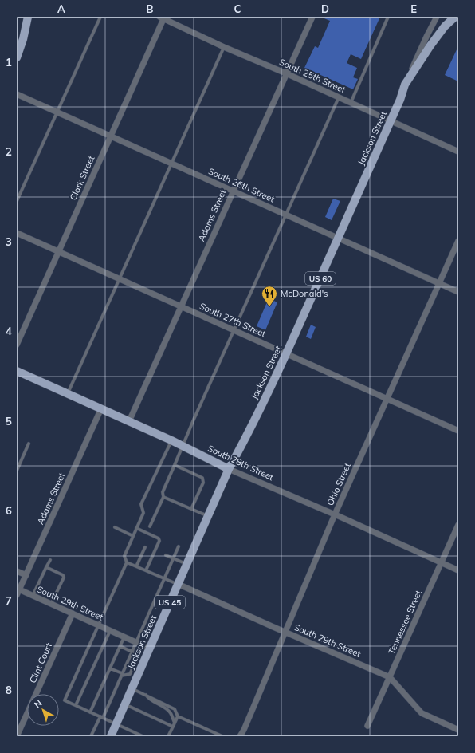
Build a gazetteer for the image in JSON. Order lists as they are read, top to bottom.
{
  "streets": {
    "main road": [
      "Jackson Street",
      "US 60",
      "South 28th Street",
      "US 45"
    ],
    "street": [
      "South 25th Street",
      "Clark Street",
      "South 26th Street",
      "Adams Street",
      "South 27th Street",
      "Ohio Street",
      "South 29th Street",
      "Tennessee Street",
      "Clint Court"
    ]
  },
  "crossings": [
    ["South 25th Street", "Jackson Street"],
    ["South 25th Street", "Clark Street"],
    ["South 25th Street", "Adams Street"],
    ["Jackson Street", "South 26th Street"],
    ["Jackson Street", "US 60"],
    ["Jackson Street", "South 27th Street"],
    ["Jackson Street", "South 28th Street"],
    ["Jackson Street", "South 29th Street"],
    ["Clark Street", "South 26th Street"],
    ["Clark Street", "South 27th Street"],
    ["South 26th Street", "Adams Street"],
    ["South 26th Street", "Ohio Street"],
    ["Adams Street", "South 27th Street"],
    ["Adams Street", "South 28th Street"],
    ["Adams Street", "South 29th Street"],
    ["South 27th Street", "Ohio Street"],
    ["South 28th Street", "Ohio Street"],
    ["South 28th Street", "Tennessee Street"],
    ["Ohio Street", "South 29th Street"],
    ["South 29th Street", "Tennessee Street"],
    ["South 29th Street", "Clint Court"]
  ],
  "places": {
    "restaurant": ["McDonald's"]
  },
  "north": "top left",
  "grid": {
    "columns": [
      "A",
      "B",
      "C",
      "D",
      "E"
    ],
    "rows": [
      "1",
      "2",
      "3",
      "4",
      "5",
      "6",
      "7",
      "8"
    ]
  }
}
